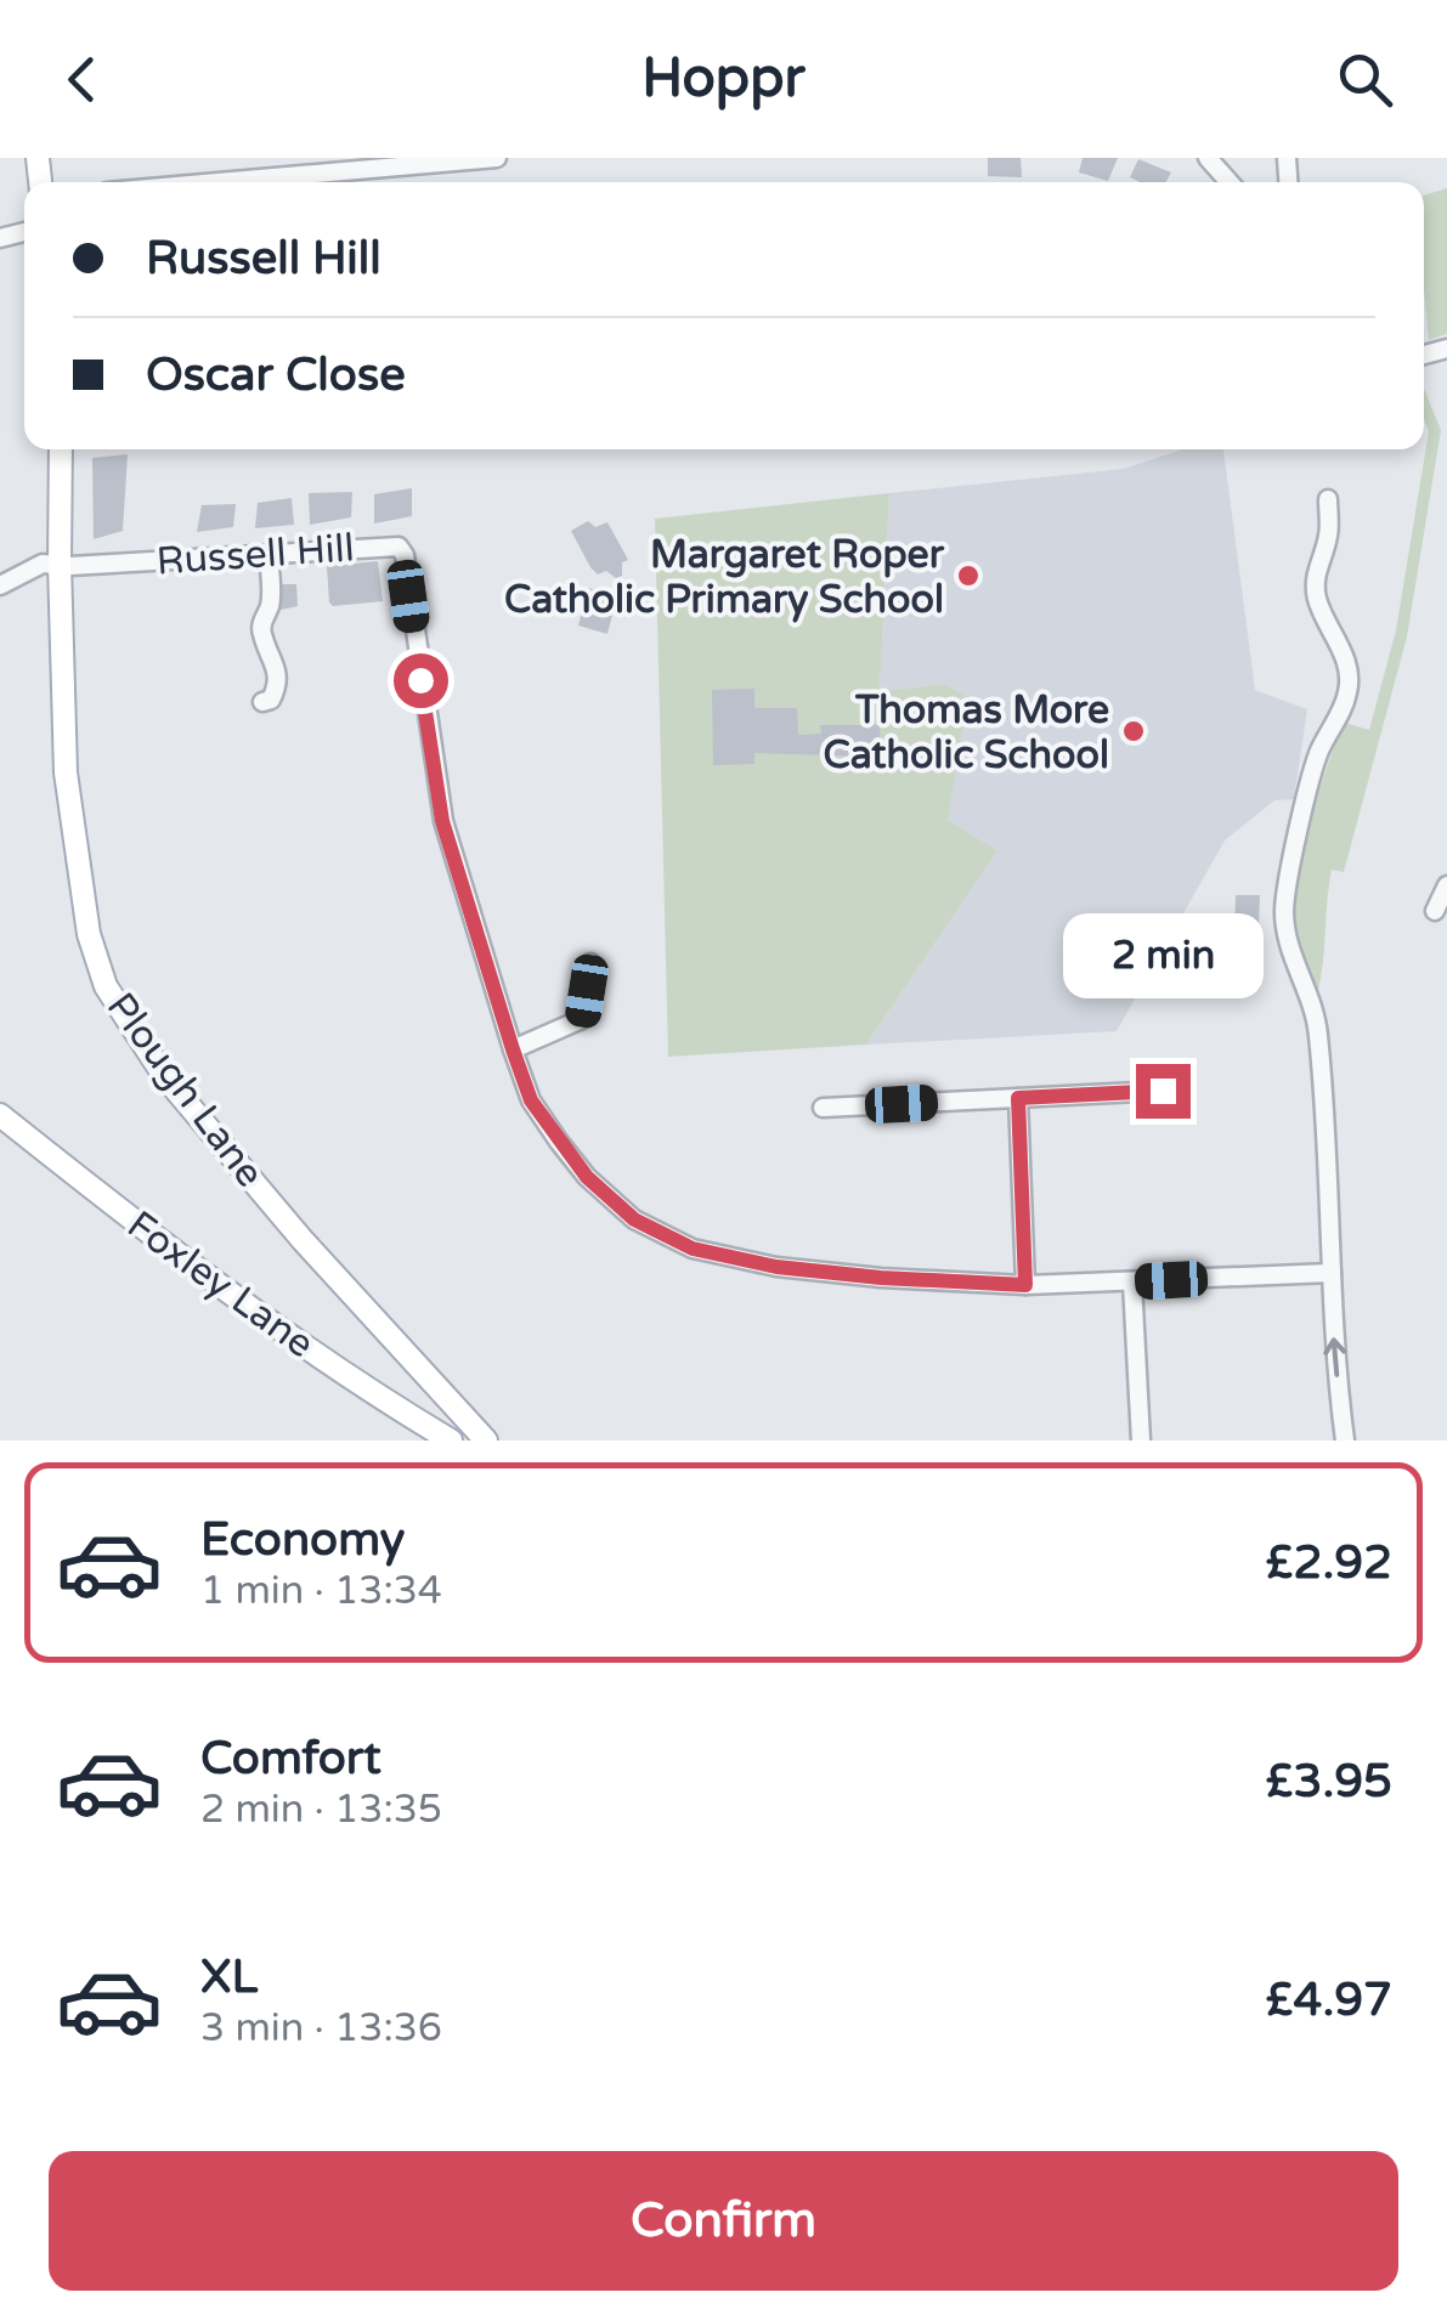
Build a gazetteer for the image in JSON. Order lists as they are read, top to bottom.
{
  "streets": {
    "main road": ["Plough Lane", "Foxley Lane"],
    "street": ["Russell Hill"]
  },
  "crossings": [
    ["Russell Hill", "Plough Lane"]
  ],
  "places": ["Margaret Roper Catholic Primary School", "Thomas More Catholic School"],
  "page": {
    "header": "Hoppr",
    "banner": ["Russell Hill", "Oscar Close"],
    "bubble": "2 min",
    "list": [
      {
        "name": "Economy",
        "note": "1 min · 13:34",
        "value": "£2.92"
      },
      {
        "name": "Comfort",
        "note": "2 min · 13:35",
        "value": "£3.95"
      },
      {
        "name": "XL",
        "note": "3 min · 13:36",
        "value": "£4.97"
      }
    ],
    "buttons": "Confirm"
  }
}
